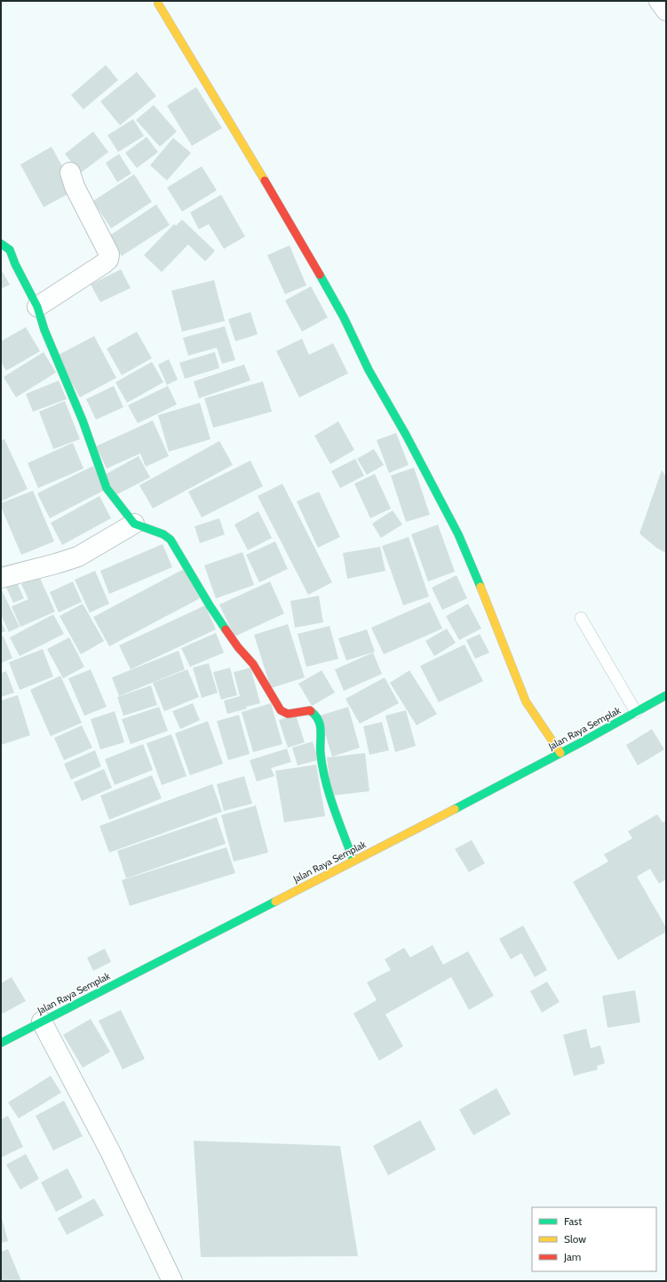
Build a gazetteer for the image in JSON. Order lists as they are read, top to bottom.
{
  "streets": {
    "street": ["Jalan Raya Semplak"]
  },
  "legend": ["Fast", "Slow", "Jam"]
}
